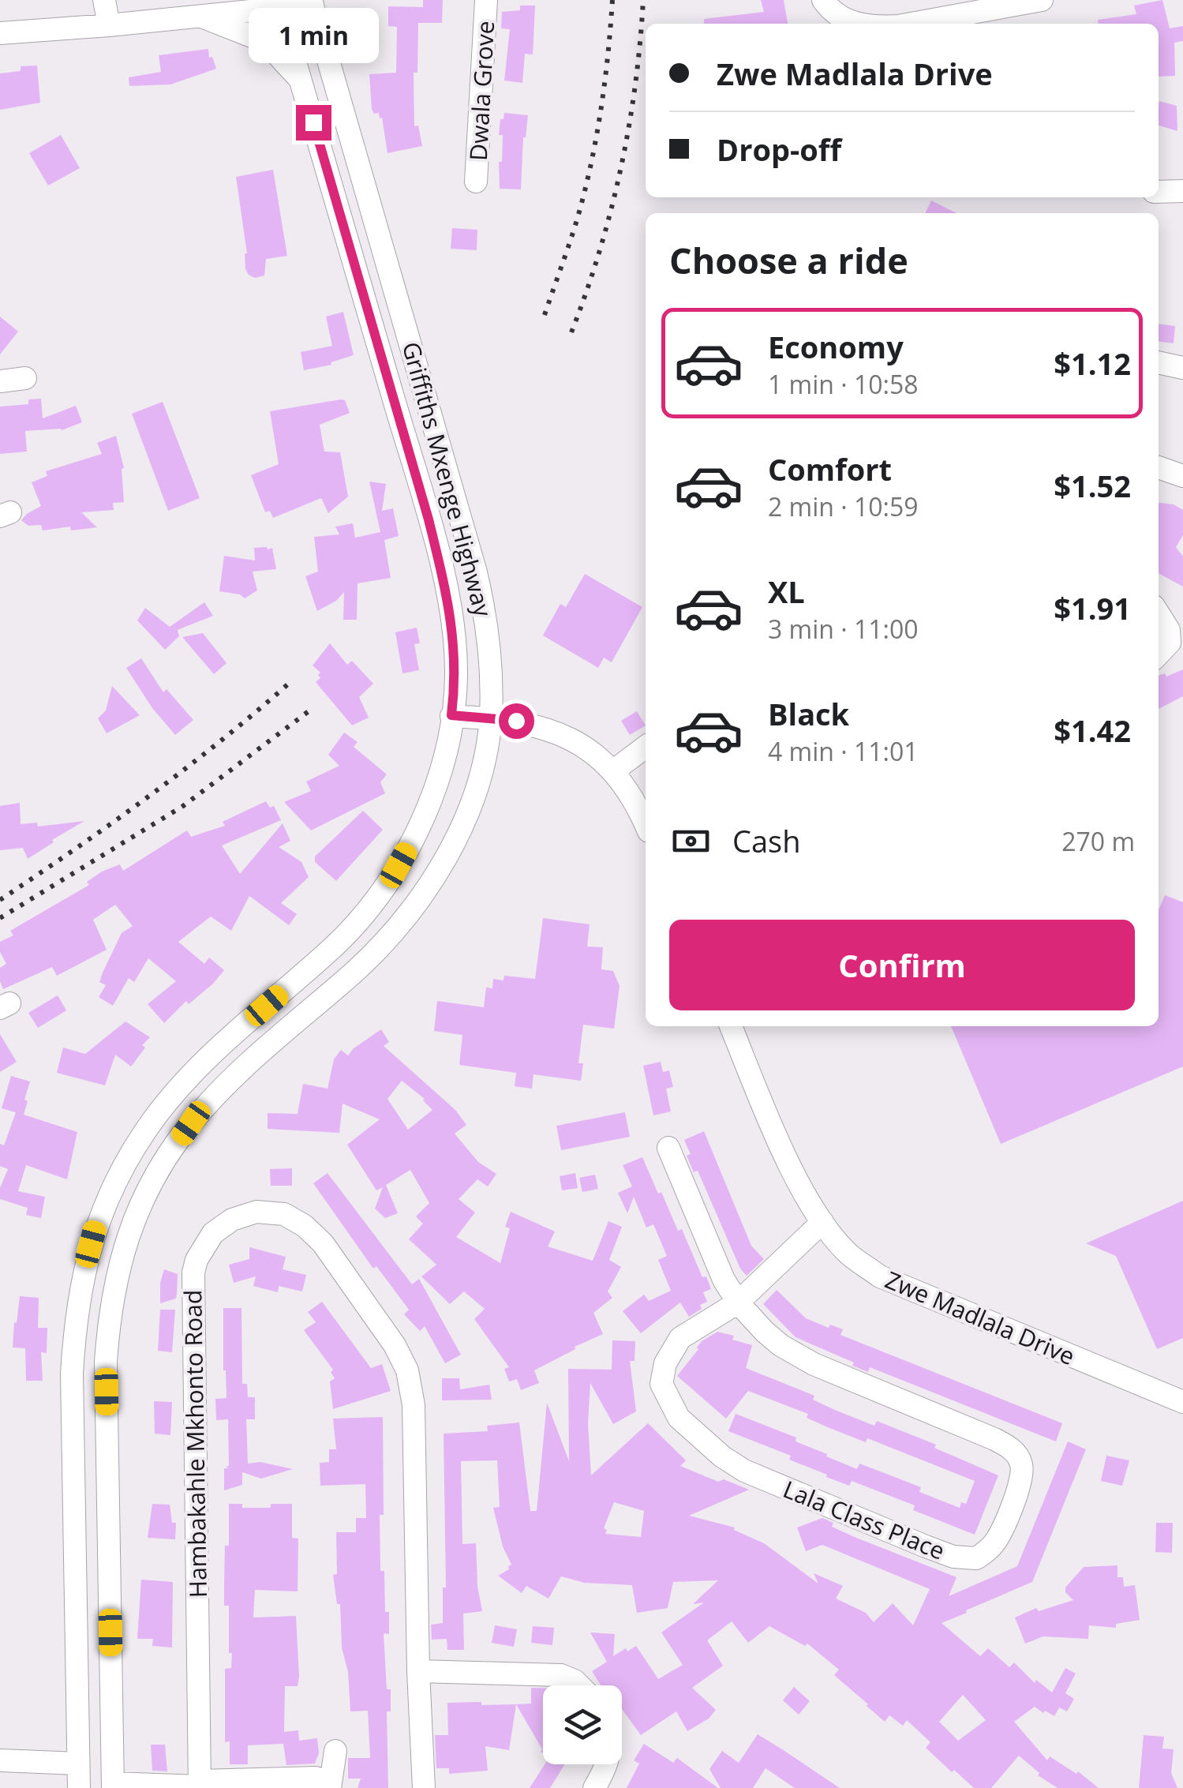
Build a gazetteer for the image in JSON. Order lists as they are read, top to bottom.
{
  "streets": {
    "street": [
      "Dwala Grove",
      "Griffiths Mxenge Highway",
      "Zwe Madlala Drive",
      "Hambakahle Mkhonto Road",
      "Lala Class Place"
    ]
  },
  "crossings": [
    ["Zwe Madlala Drive", "Lala Class Place"]
  ],
  "page": {
    "bubble": "1 min",
    "banner": ["Zwe Madlala Drive", "Drop-off"],
    "heading": "Choose a ride",
    "list": [
      {
        "name": "Economy",
        "note": "1 min · 10:58",
        "value": "$1.12"
      },
      {
        "name": "Comfort",
        "note": "2 min · 10:59",
        "value": "$1.52"
      },
      {
        "name": "XL",
        "note": "3 min · 11:00",
        "value": "$1.91"
      },
      {
        "name": "Black",
        "note": "4 min · 11:01",
        "value": "$1.42"
      }
    ],
    "pay": ["Cash", "270 m"],
    "buttons": "Confirm"
  }
}
